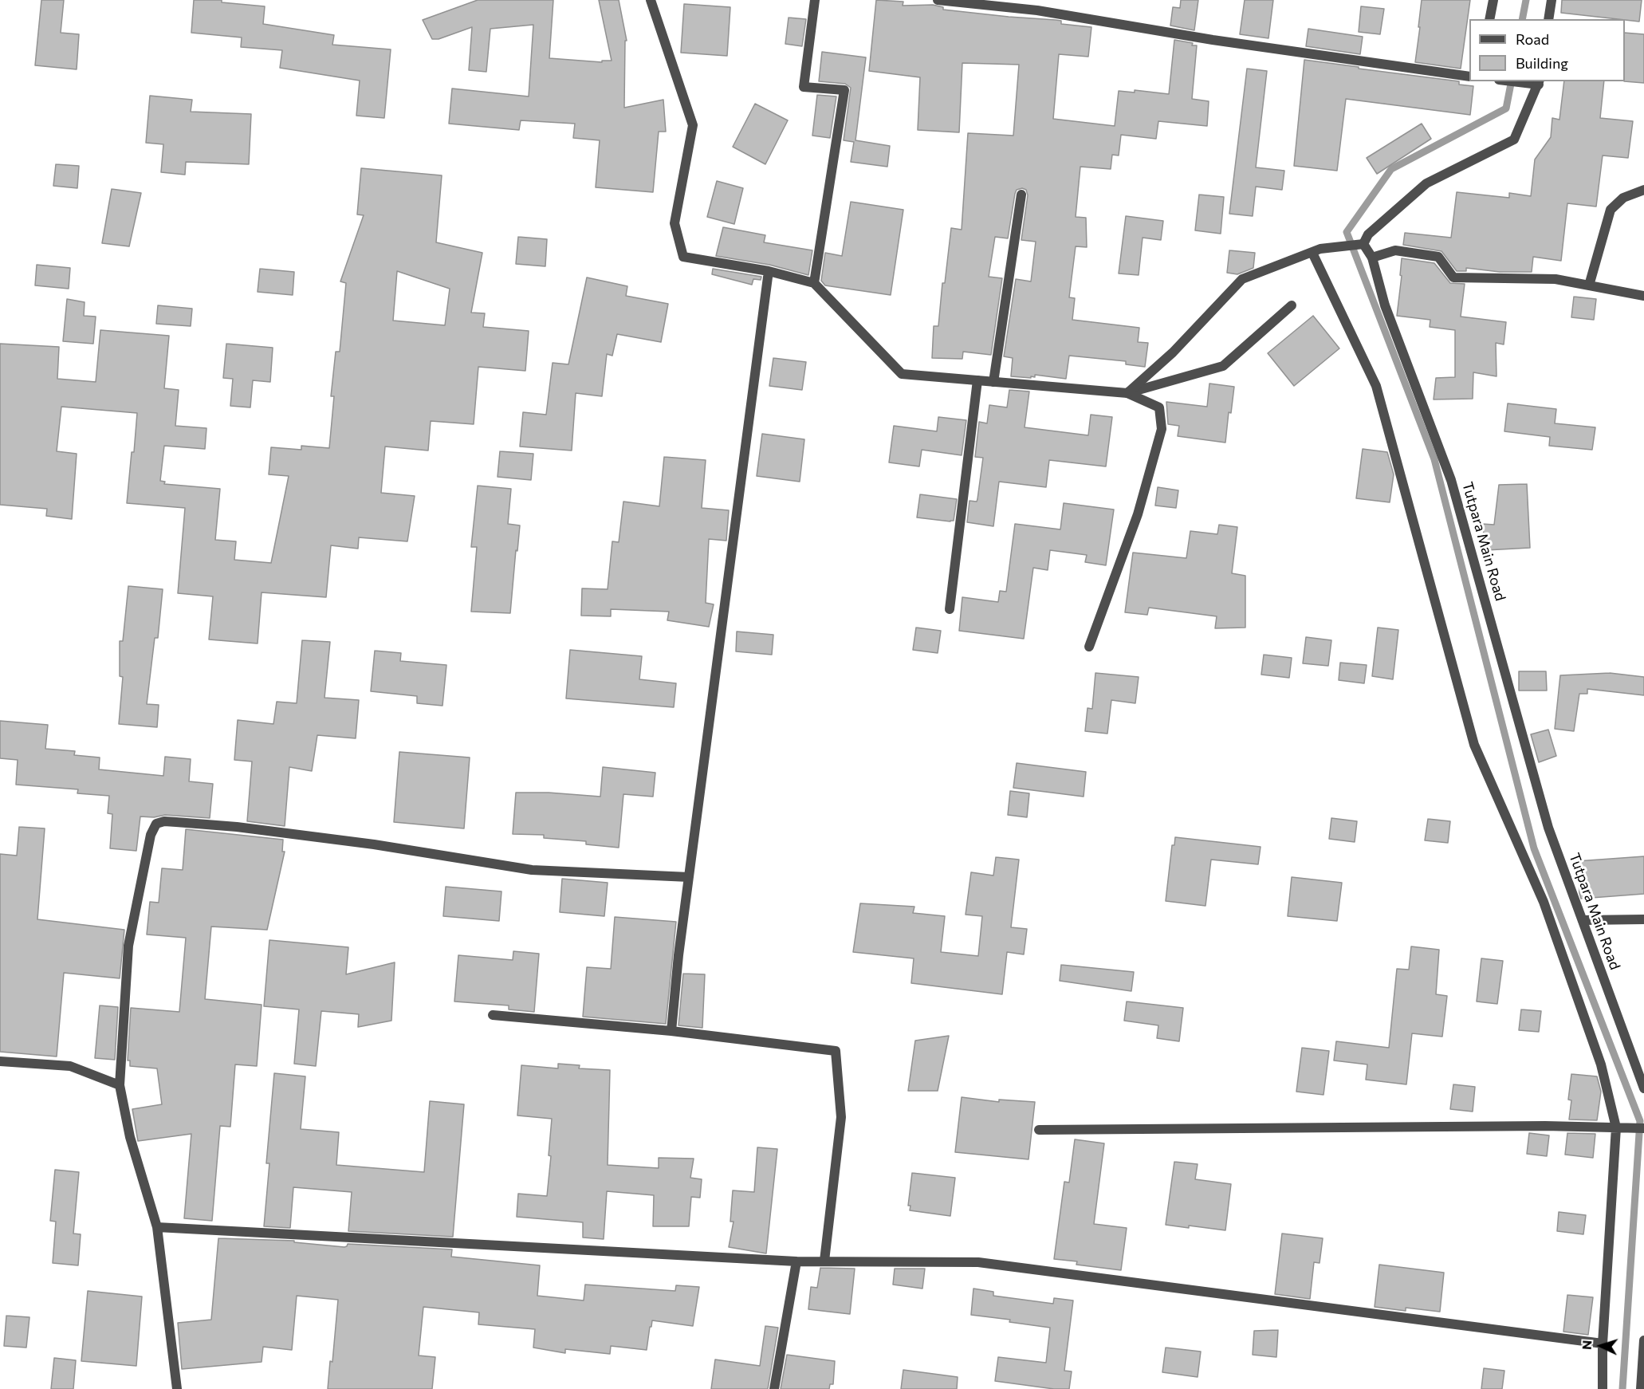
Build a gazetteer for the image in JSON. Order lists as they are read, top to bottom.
{
  "streets": {
    "street": ["Tutpara Main Road"]
  },
  "legend": ["Road", "Building"],
  "north": "left"
}
